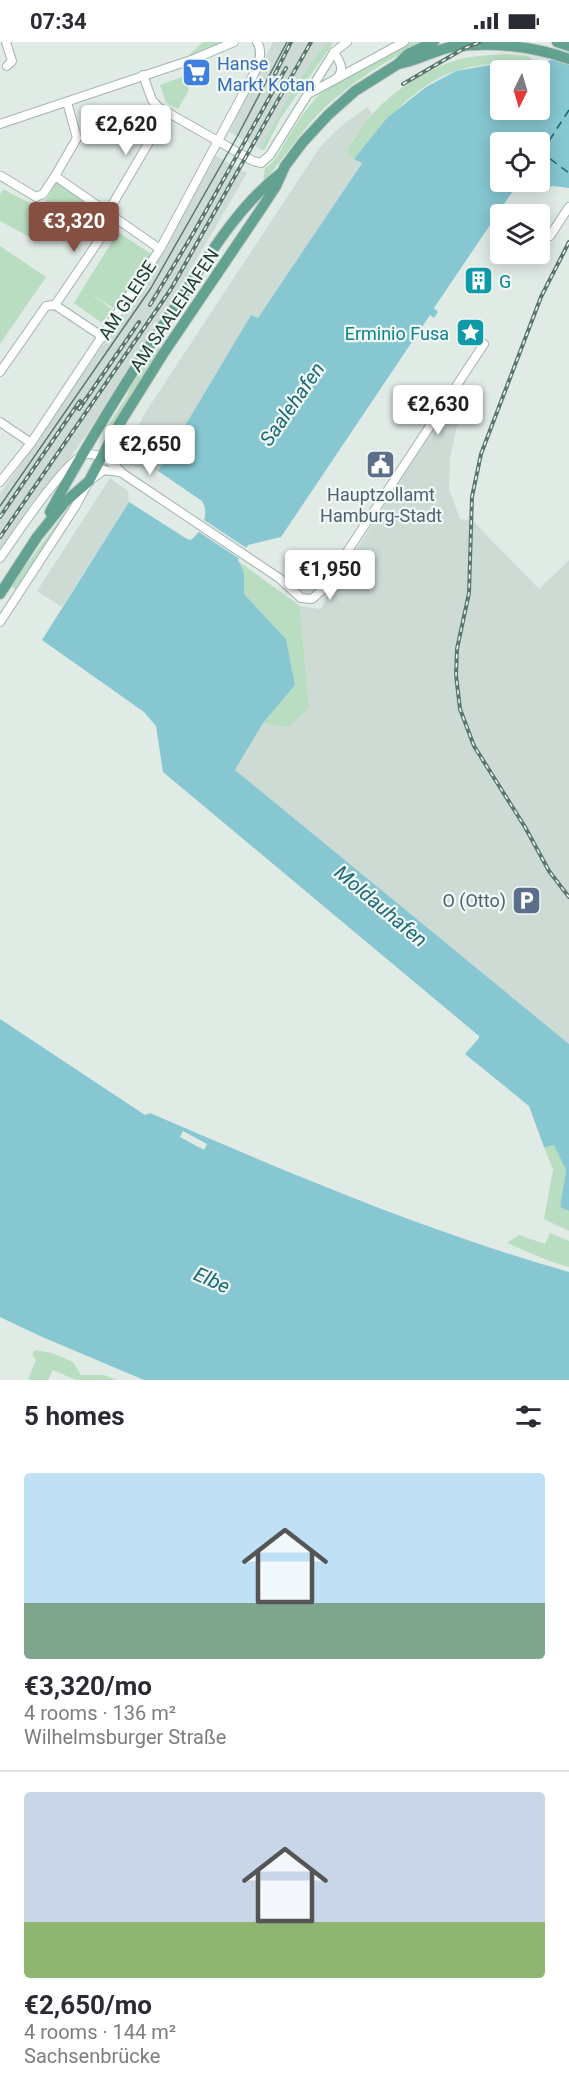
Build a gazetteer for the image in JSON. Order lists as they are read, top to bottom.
{
  "streets": {
    "main road": ["AM SAALEHAFEN"],
    "street": ["AM GLEISE"]
  },
  "water": ["Saalehafen", "Moldauhafen", "Elbe"],
  "places": {
    "supermarket": ["Hanse Markt Kotan"],
    "building": ["G"],
    "place": ["Erminio Fusa"],
    "public building": ["Hauptzollamt Hamburg-Stadt"],
    "parking": ["O (Otto)"]
  },
  "north": "bottom",
  "page": {
    "status": "07:34",
    "price": [
      "€2,620",
      "€3,320",
      "€2,630",
      "€2,650",
      "€1,950"
    ],
    "heading": "5 homes",
    "list": [
      {
        "name": "€3,320/mo",
        "note": "4 rooms · 136 m² · Wilhelmsburger Straße"
      },
      {
        "name": "€2,650/mo",
        "note": "4 rooms · 144 m² · Sachsenbrücke"
      }
    ]
  }
}
